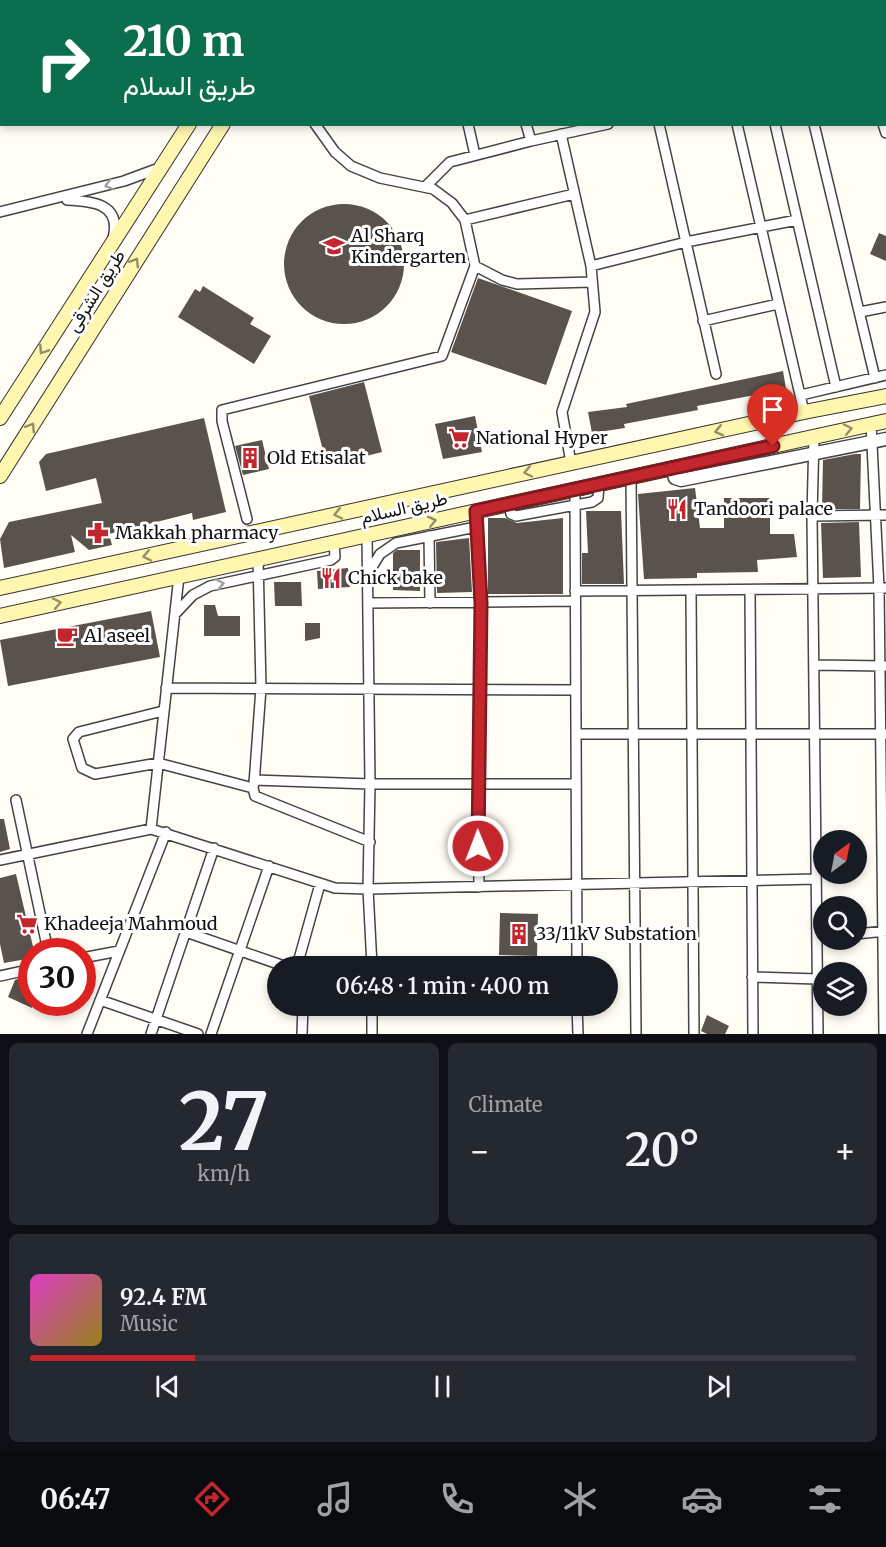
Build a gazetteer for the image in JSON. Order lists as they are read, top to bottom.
{
  "streets": {
    "main road": ["طريق الشرقى", "طريق السلام"]
  },
  "places": {
    "school or university": ["Al Sharq Kindergarten"],
    "supermarket": ["National Hyper", "Khadeeja Mahmoud"],
    "building": ["Old Etisalat", "33/11kV Substation"],
    "restaurant": ["Tandoori palace", "Chick bake"],
    "pharmacy": ["Makkah pharmacy"],
    "cafe": ["Al aseel"]
  },
  "north": "top right",
  "page": {
    "turn": ["210 m", "طريق السلام"],
    "limit": "30",
    "trip": "06:48 · 1 min · 400 m",
    "tile": [
      ["27", "km/h"],
      "Climate"
    ],
    "heat": ["−", "20°", "+"],
    "song": ["92.4 FM", "Music"],
    "tabs": "06:47"
  }
}
